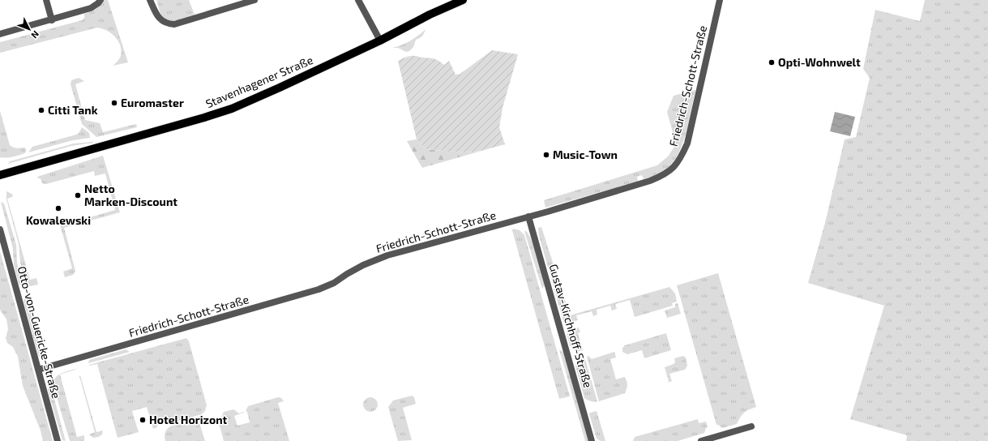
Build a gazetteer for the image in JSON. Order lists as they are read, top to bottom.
{
  "streets": {
    "main road": ["Stavenhagener Straße"],
    "street": ["Friedrich-Schott-Straße", "Gustav-Kirchhoff-Straße", "Otto-von-Guericke-Straße"]
  },
  "crossings": [
    ["Friedrich-Schott-Straße", "Gustav-Kirchhoff-Straße"],
    ["Friedrich-Schott-Straße", "Otto-von-Guericke-Straße"]
  ],
  "places": [
    "Opti-Wohnwelt",
    "Euromaster",
    "Citti Tank",
    "Music-Town",
    "Netto Marken-Discount",
    "Kowalewski",
    "Hotel Horizont"
  ],
  "north": "bottom right"
}
